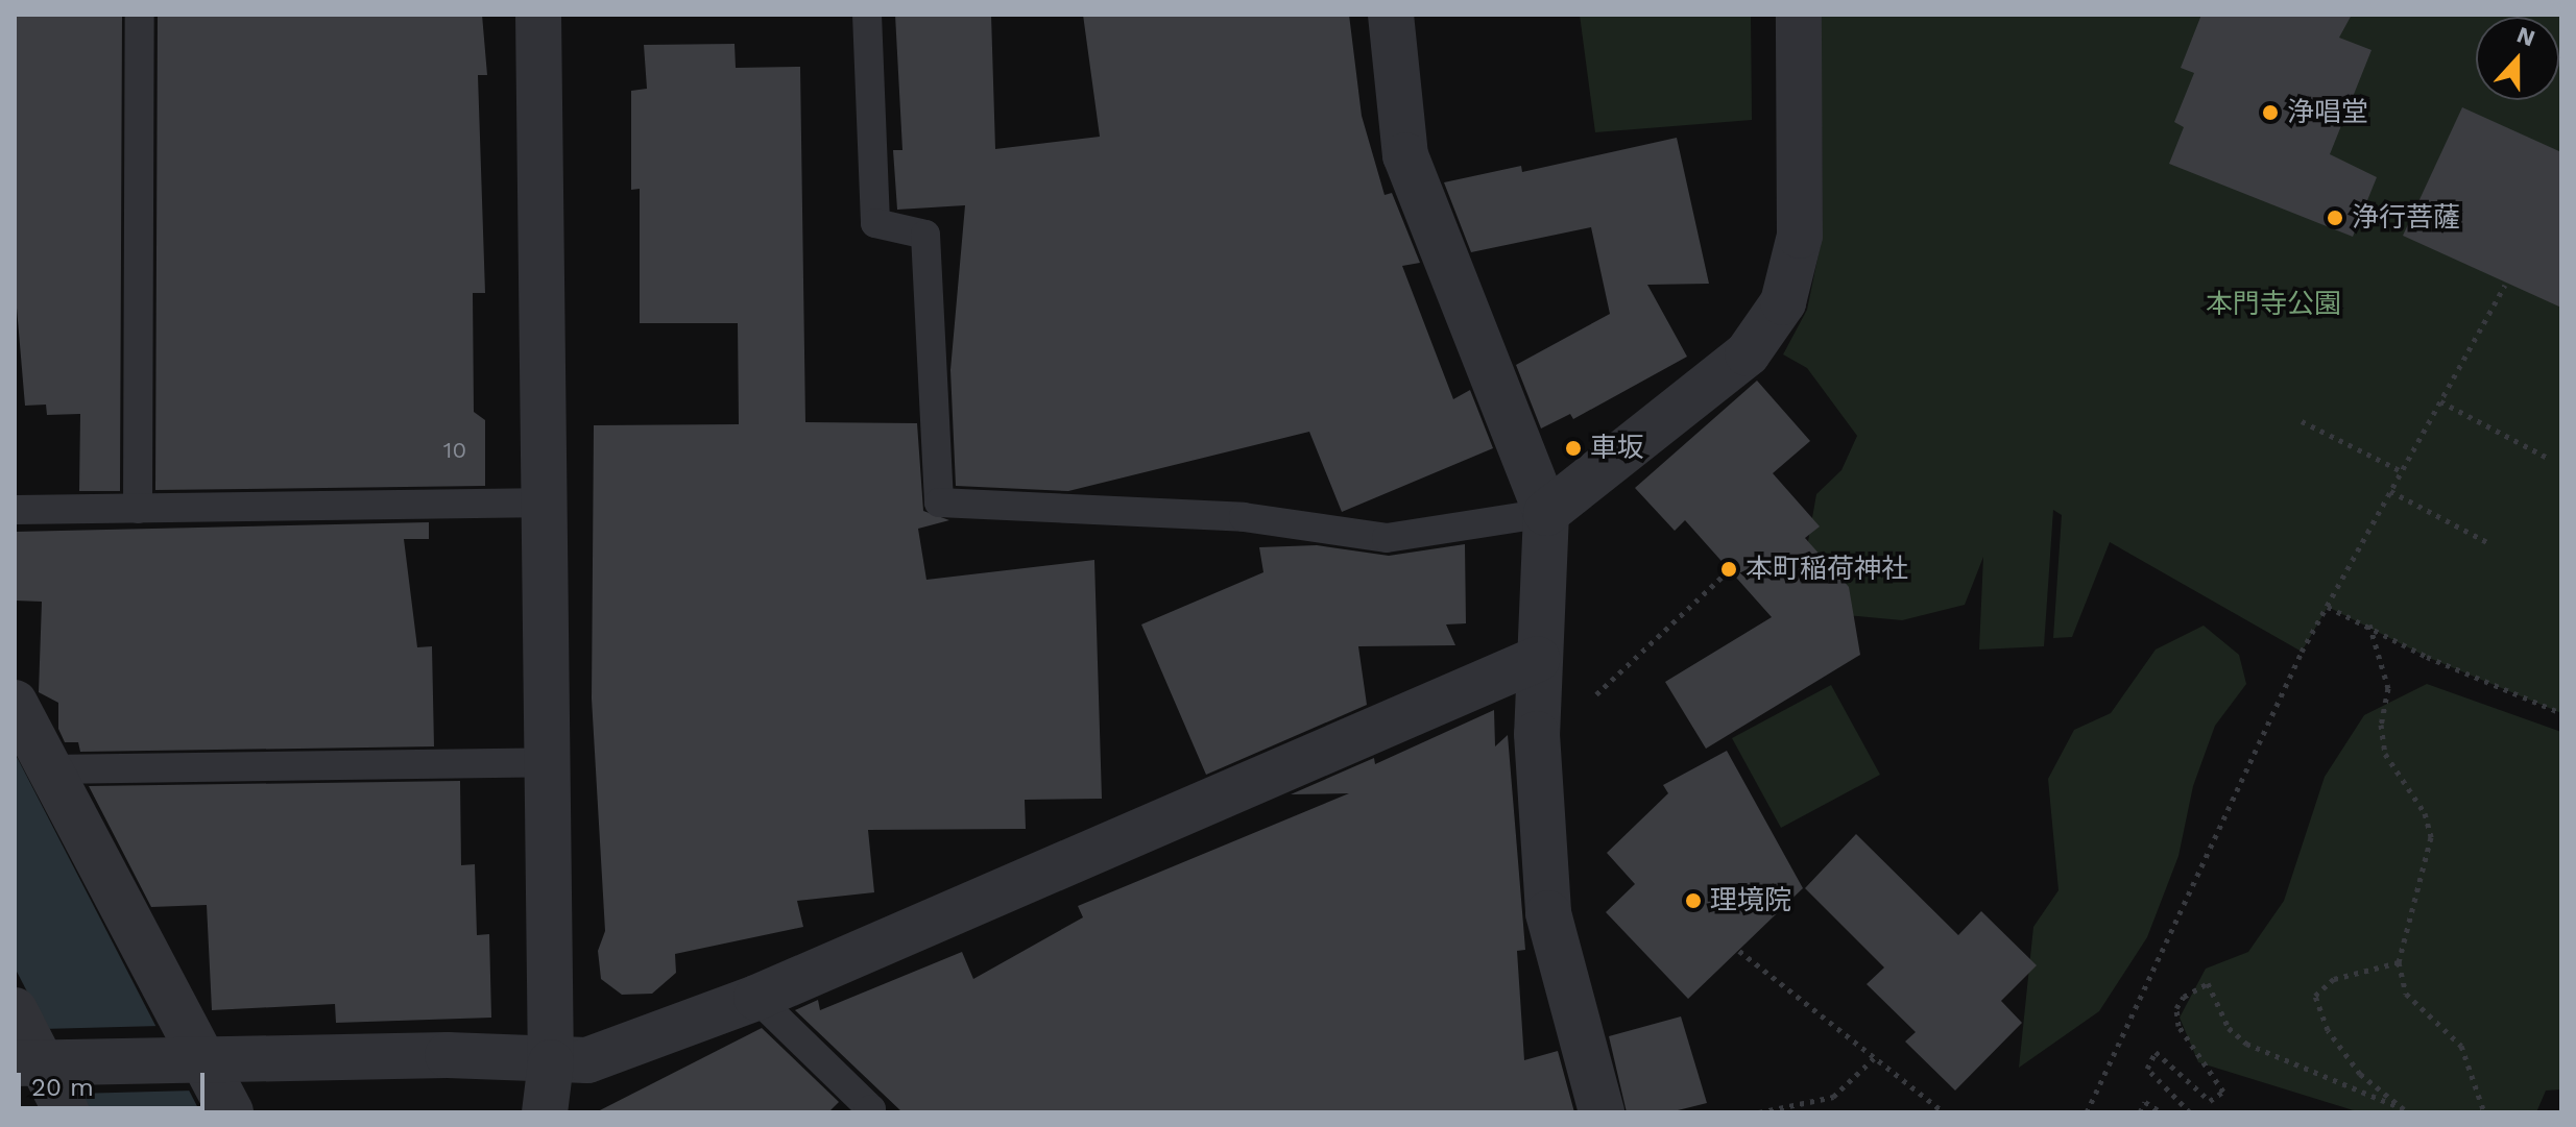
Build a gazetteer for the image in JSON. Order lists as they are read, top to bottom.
{
  "parks": ["本門寺公園"],
  "places": [
    "浄唱堂",
    "浄行菩薩",
    "車坂",
    "本町稲荷神社",
    "理境院"
  ],
  "house_numbers": ["10"],
  "scale_bar": "20 m",
  "north": "top"
}
